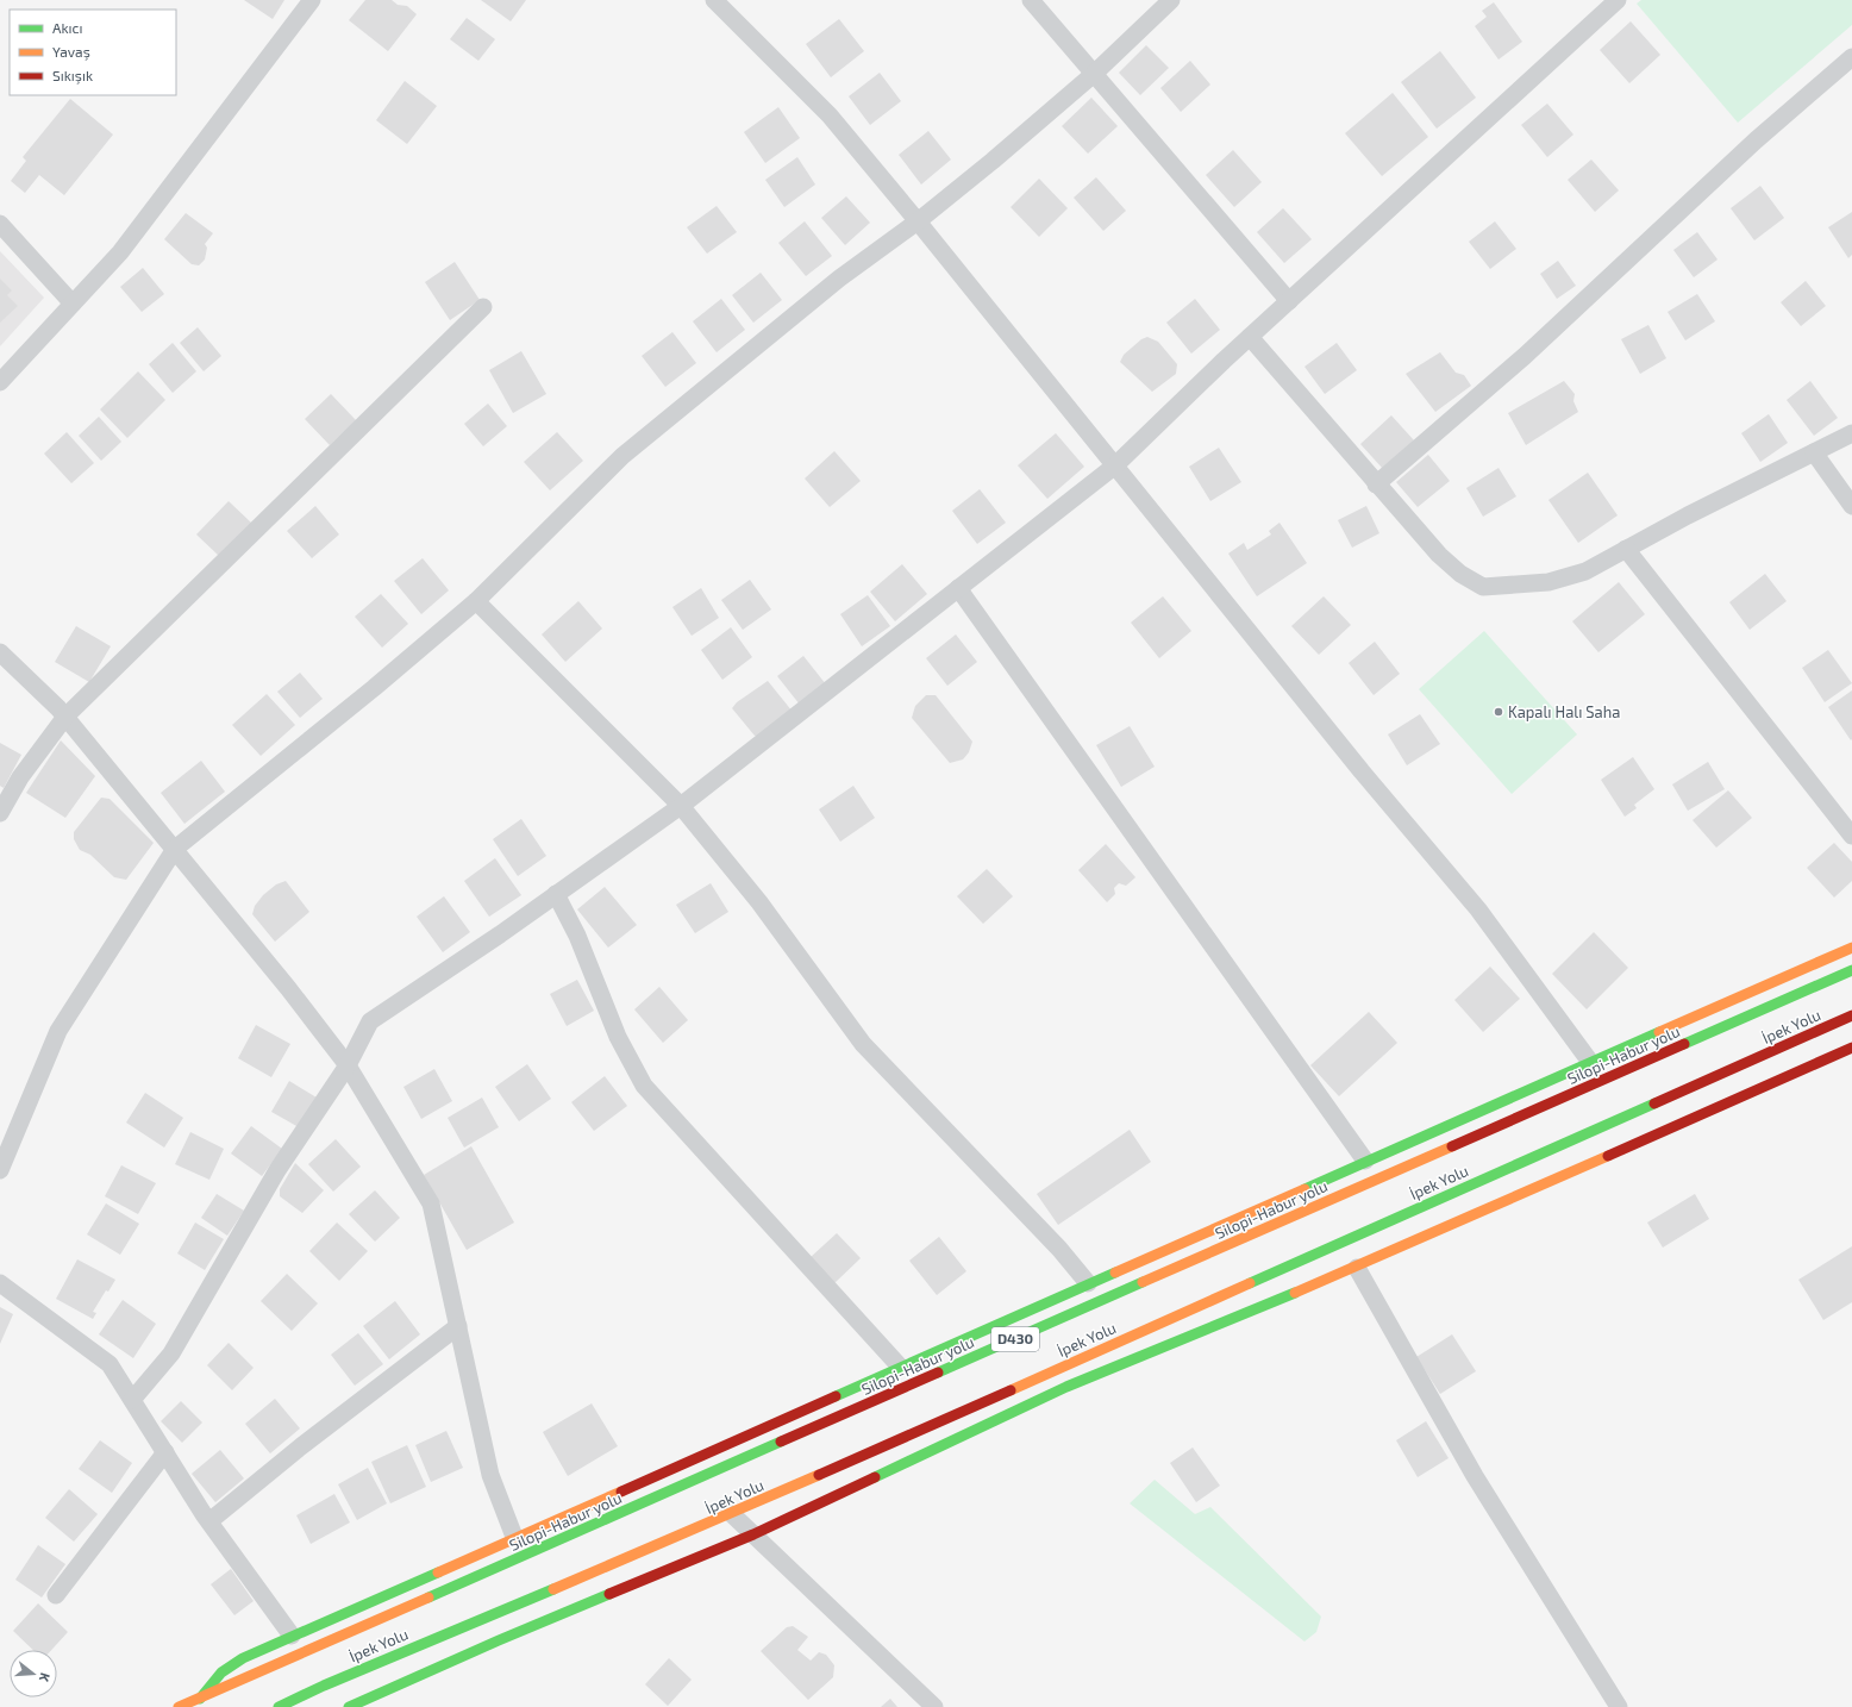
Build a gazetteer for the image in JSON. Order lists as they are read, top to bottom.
{
  "streets": {
    "main road": ["İpek Yolu", "Silopi-Habur yolu", "D430"]
  },
  "places": ["Kapalı Halı Saha"],
  "legend": ["Akıcı", "Yavaş", "Sıkışık"],
  "north": "right"
}
